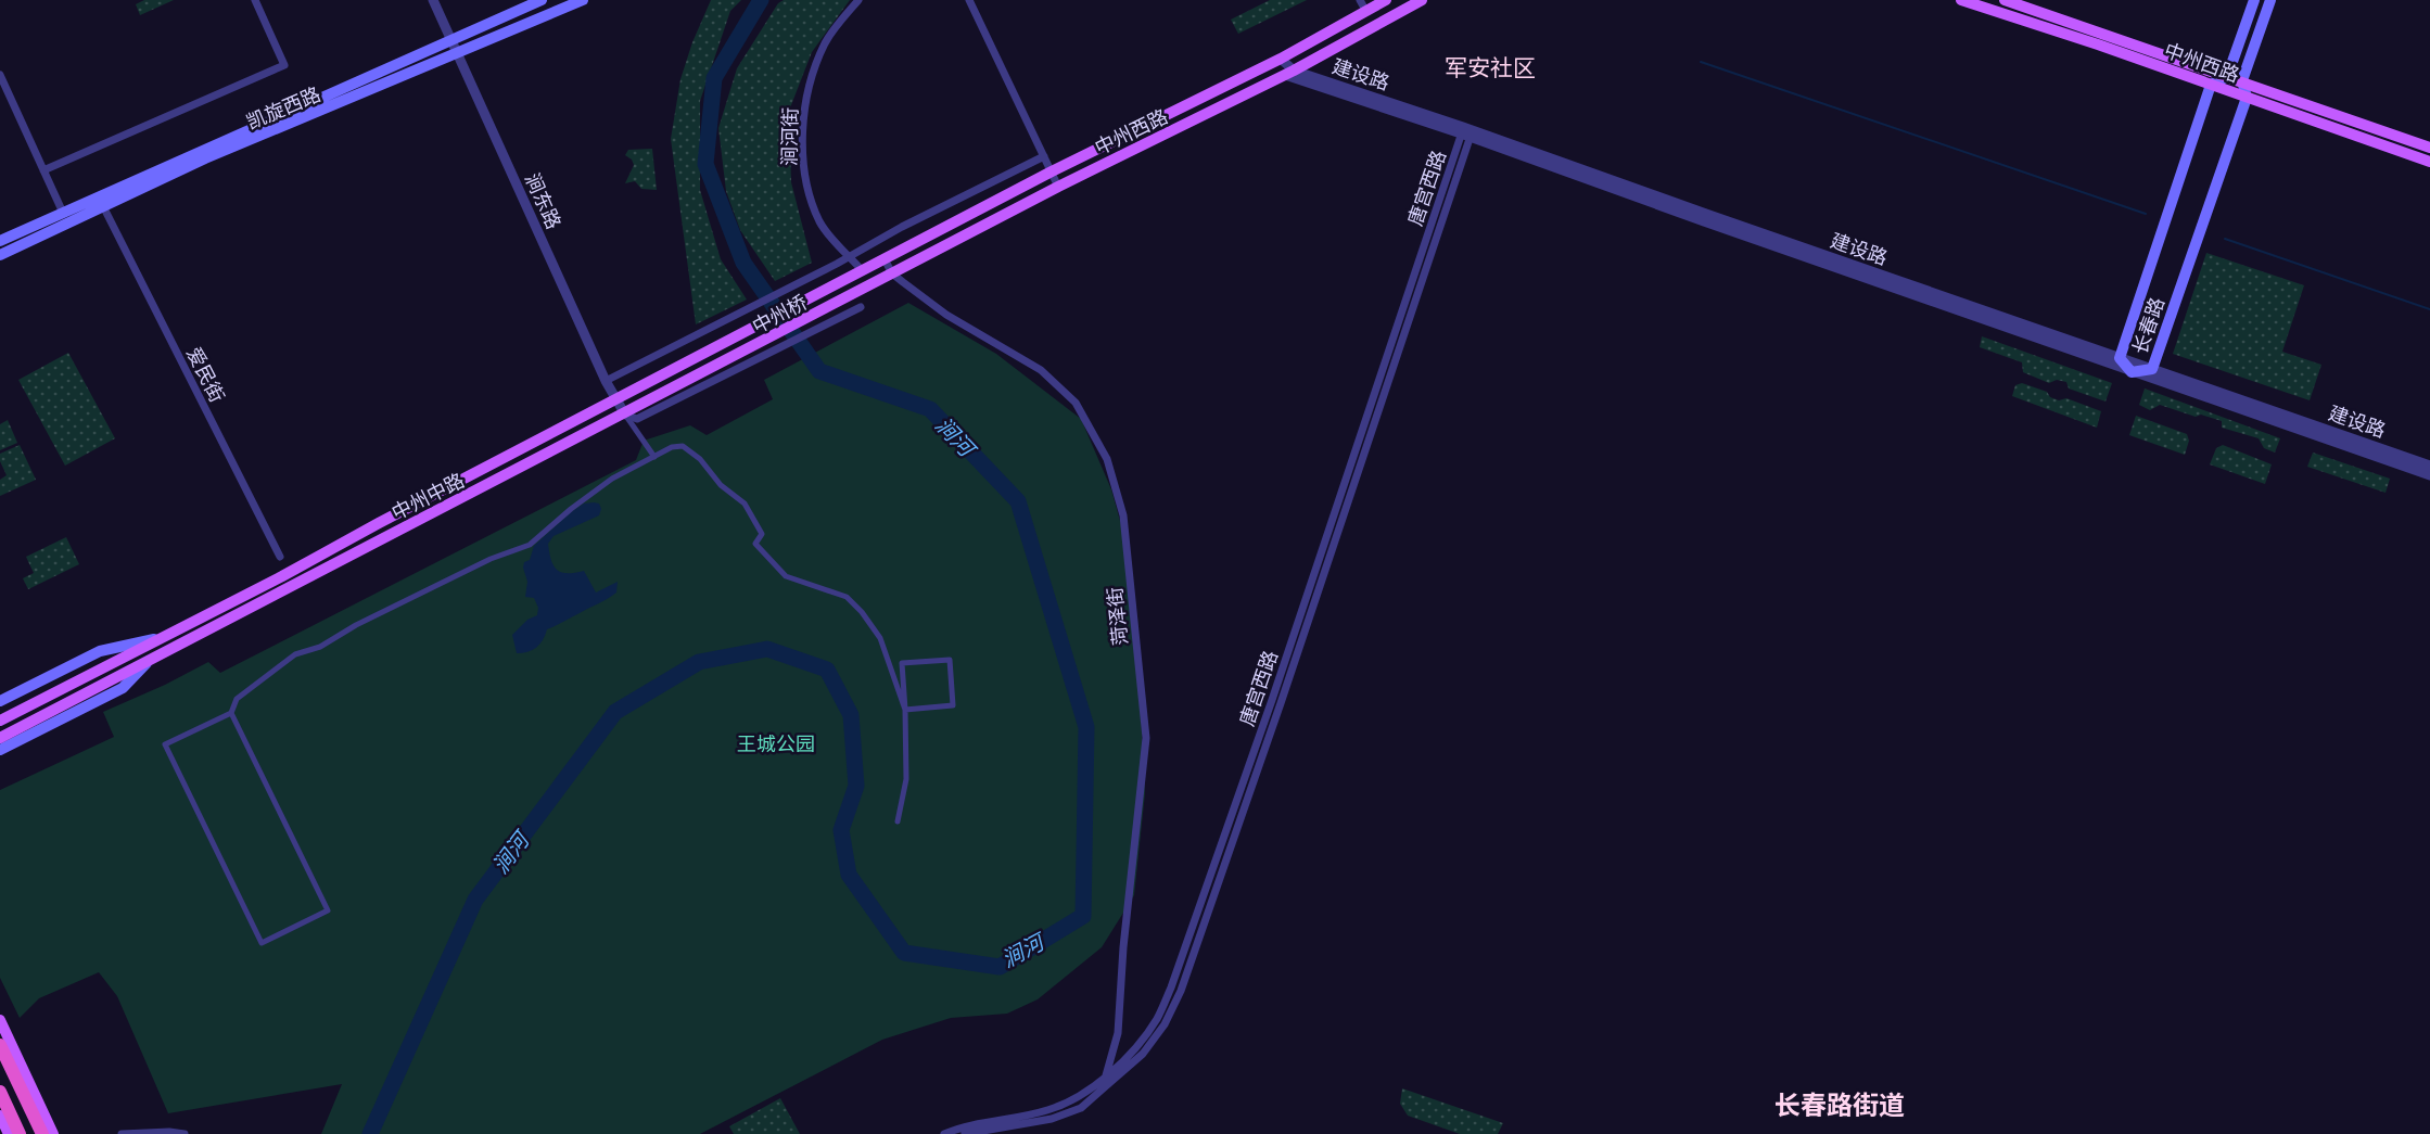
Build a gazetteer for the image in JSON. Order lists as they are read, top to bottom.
{
  "streets": {
    "main road": [
      "中州西路",
      "凯旋西路",
      "中州桥",
      "长春路",
      "中州中路"
    ],
    "street": [
      "建设路",
      "涧河街",
      "唐宫西路",
      "涧东路",
      "爱民街",
      "菏泽街"
    ]
  },
  "crossings": [
    ["中州西路", "建设路"],
    ["中州西路", "涧河街"],
    ["中州西路", "中州桥"],
    ["中州西路", "长春路"],
    ["中州西路", "菏泽街"],
    ["建设路", "唐宫西路"],
    ["建设路", "长春路"],
    ["凯旋西路", "涧东路"],
    ["凯旋西路", "爱民街"],
    ["唐宫西路", "菏泽街"],
    ["涧东路", "中州中路"],
    ["中州桥", "中州中路"]
  ],
  "districts": ["军安社区", "长春路街道"],
  "water": ["涧河"],
  "parks": ["王城公园"]
}
